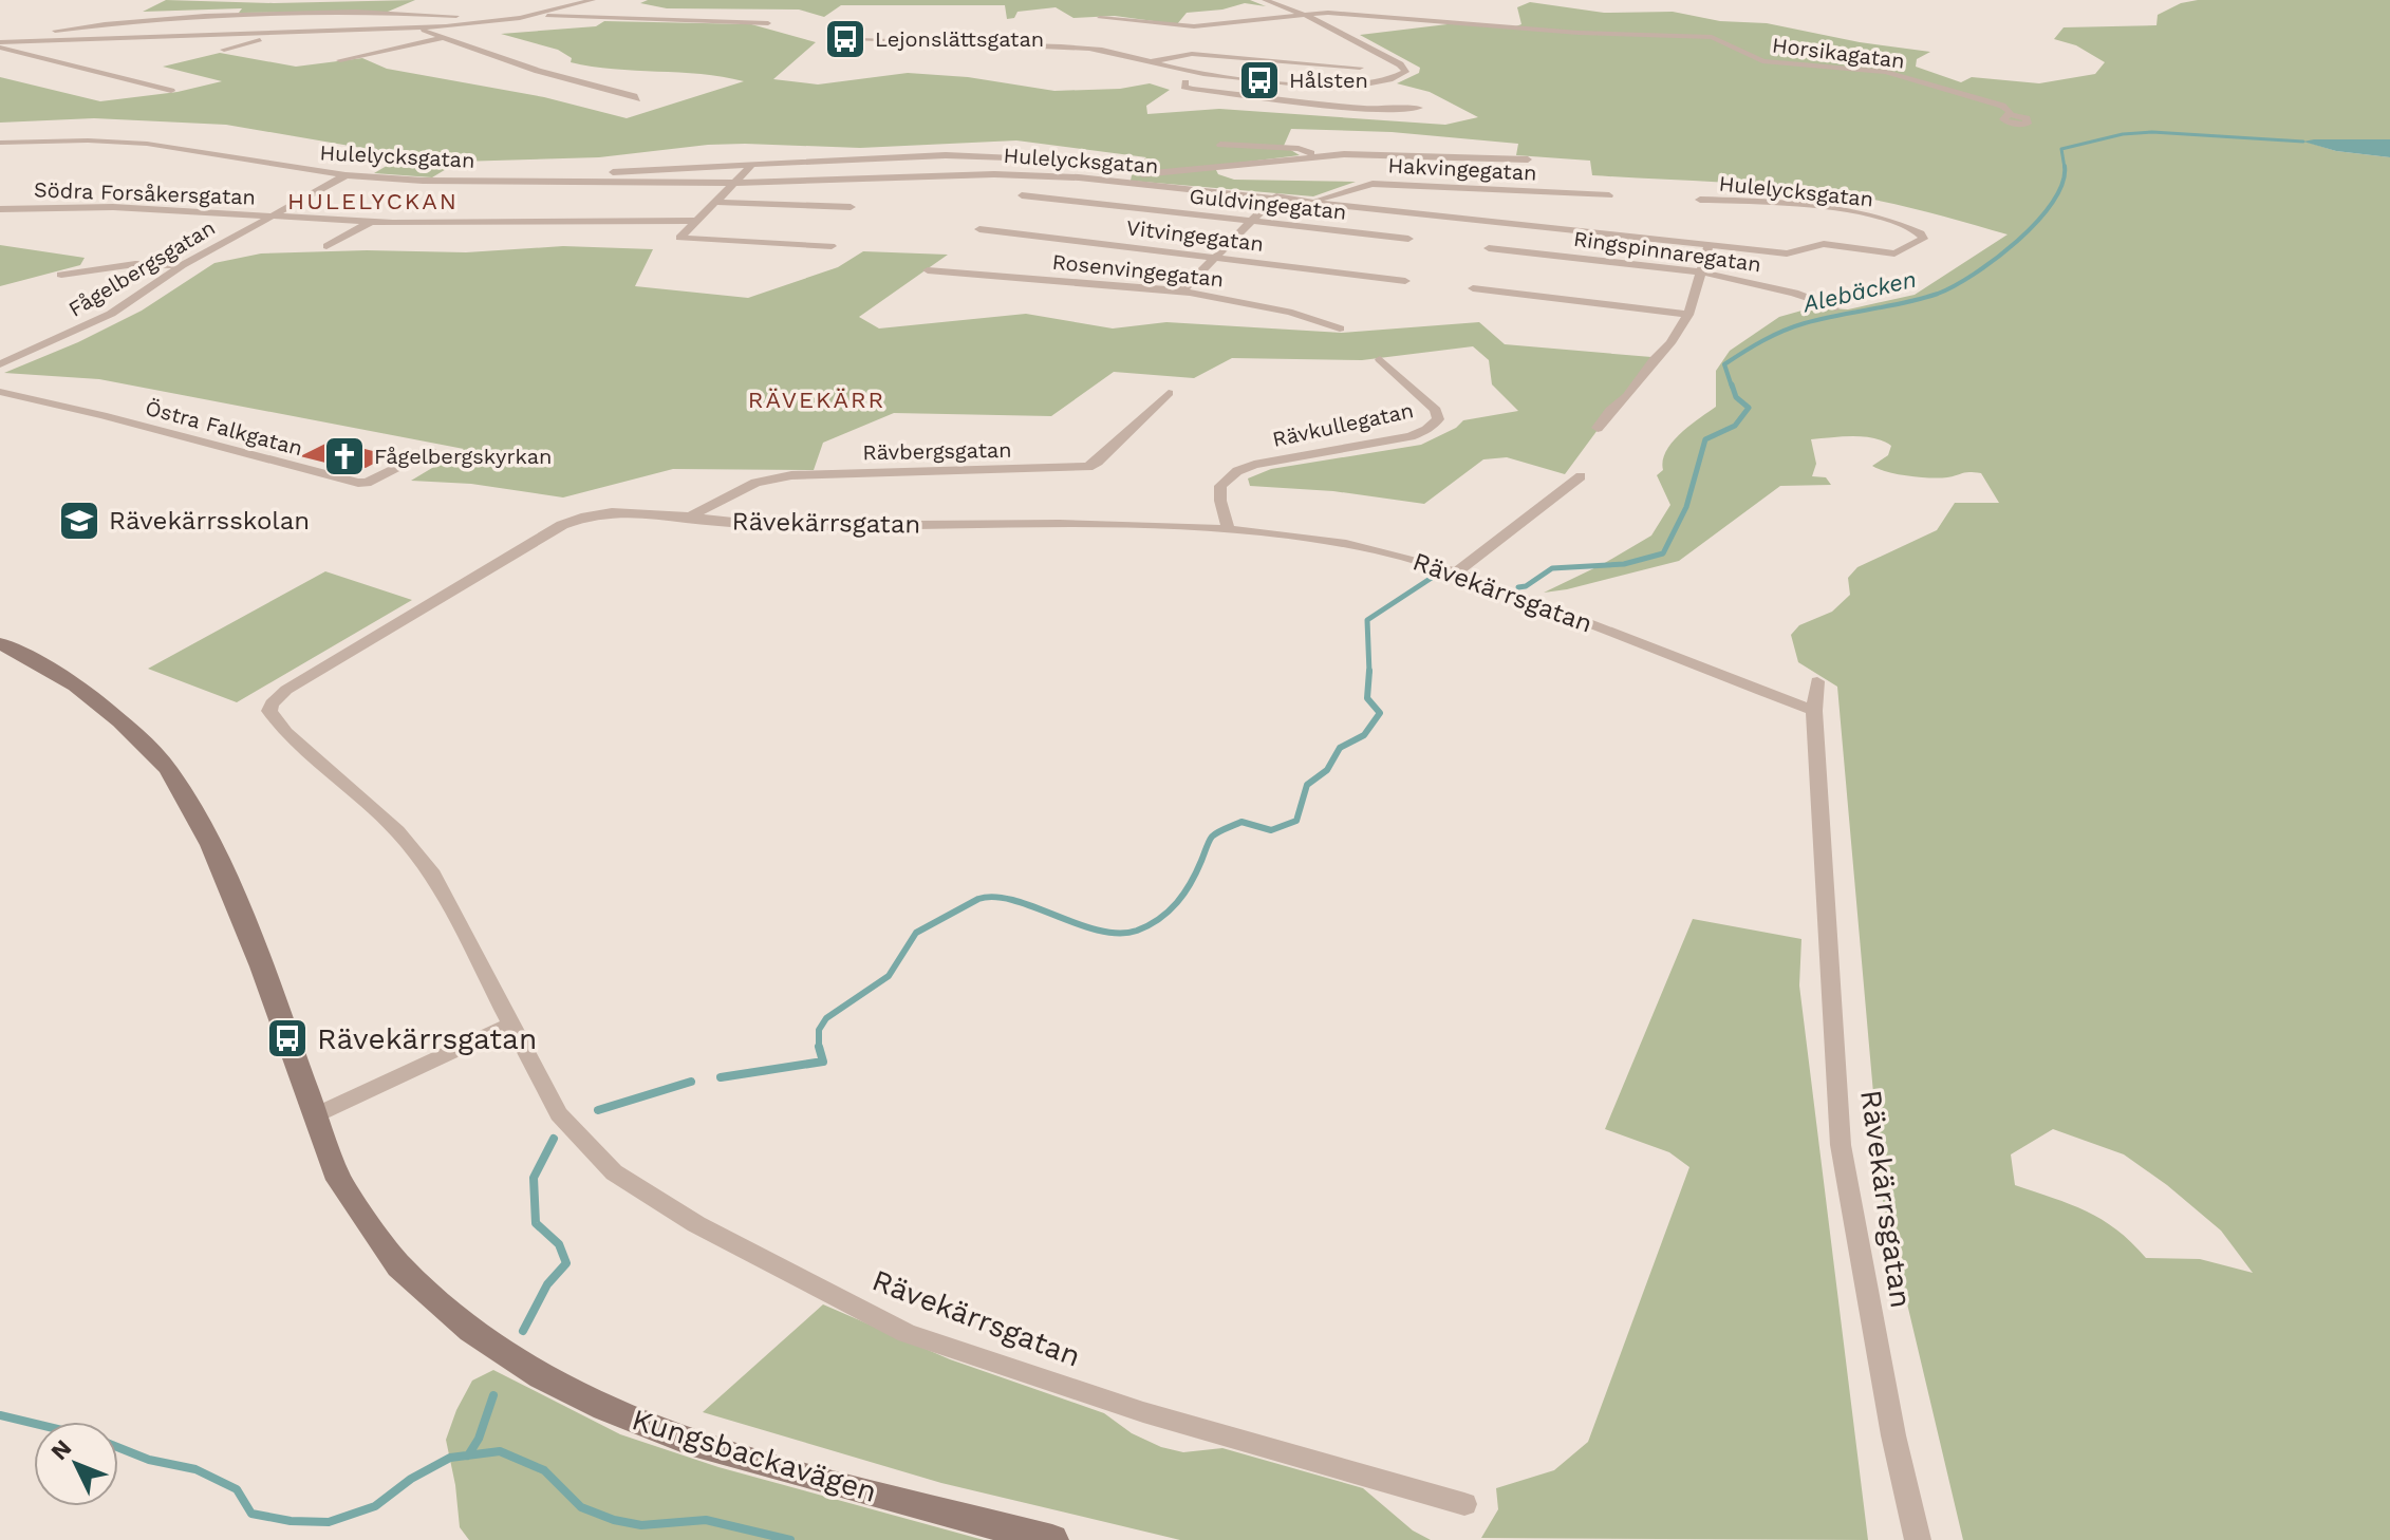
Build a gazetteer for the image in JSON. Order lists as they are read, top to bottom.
{
  "streets": {
    "street": [
      "Horsikagatan",
      "Hulelycksgatan",
      "Hakvingegatan",
      "Södra Forsåkersgatan",
      "Guldvingegatan",
      "Vitvingegatan",
      "Ringspinnaregatan",
      "Fågelbergsgatan",
      "Rosenvingegatan",
      "Rävkullegatan",
      "Östra Falkgatan",
      "Rävbergsgatan",
      "Rävekärrsgatan",
      "Kungsbackavägen"
    ]
  },
  "crossings": [
    ["Hulelycksgatan", "Hakvingegatan"],
    ["Hulelycksgatan", "Fågelbergsgatan"],
    ["Södra Forsåkersgatan", "Fågelbergsgatan"],
    ["Rävkullegatan", "Rävekärrsgatan"],
    ["Rävbergsgatan", "Rävekärrsgatan"]
  ],
  "districts": ["HULELYCKAN", "RÄVEKÄRR"],
  "water": ["Alebäcken"],
  "places": {
    "bus stop": ["Lejonslättsgatan", "Hålsten", "Rävekärrsgatan"],
    "church": ["Fågelbergskyrkan"],
    "school or university": ["Rävekärrsskolan"]
  },
  "north": "top left"
}
